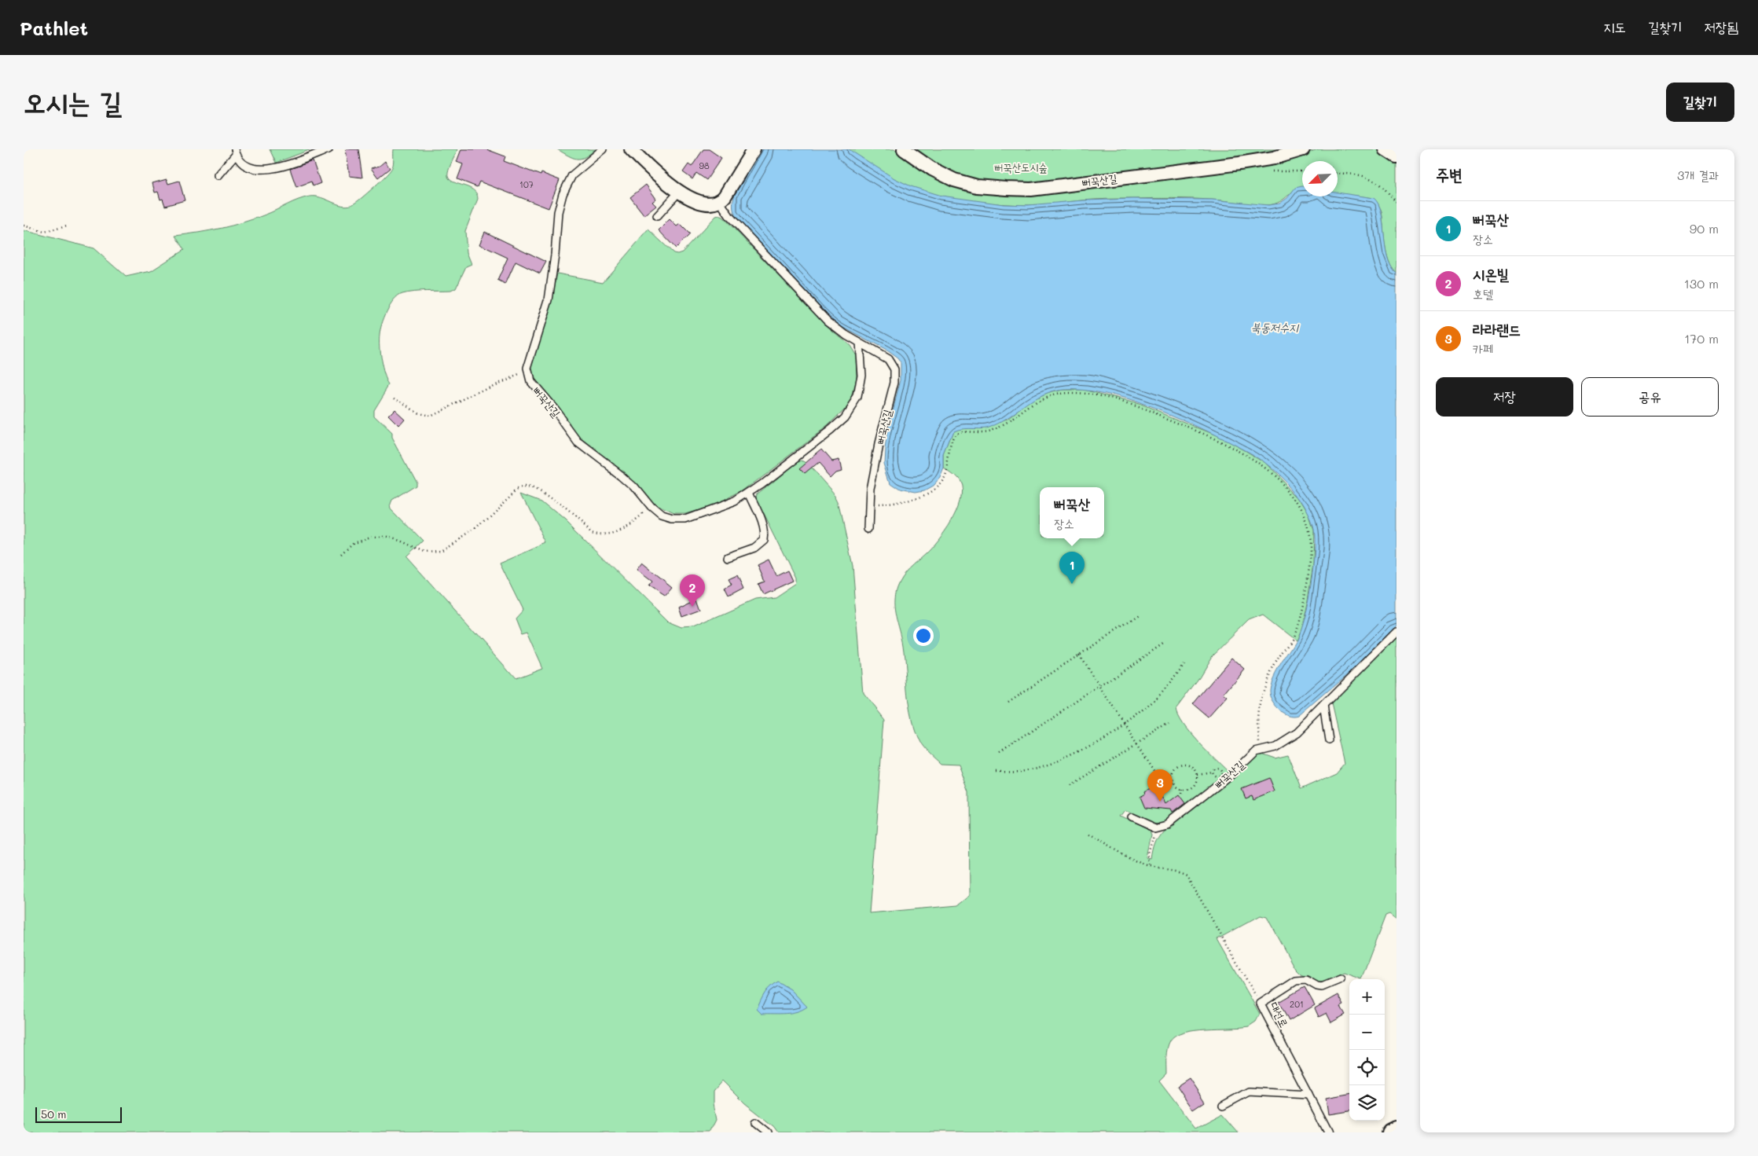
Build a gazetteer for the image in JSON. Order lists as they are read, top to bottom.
{
  "streets": {
    "street": ["뻐꾹산길"],
    "lane": ["대선로"]
  },
  "water": ["북동저수지"],
  "parks": ["뻐꾹산도시숲"],
  "house_numbers": ["98", "107", "201"],
  "scale_bar": "50 m",
  "north": "bottom left",
  "page": {
    "header": "Pathlet",
    "nav": ["지도", "길찾기", "저장됨"],
    "buttons": [
      "길찾기",
      ["저장", "공유"]
    ],
    "title": "오시는 길",
    "heading": ["주변", "3개 결과"],
    "list": [
      {
        "mark": "1",
        "name": "뻐꾹산",
        "note": "장소",
        "value": "90 m"
      },
      {
        "mark": "2",
        "name": "시온빌",
        "note": "호텔",
        "value": "130 m"
      },
      {
        "mark": "3",
        "name": "라라랜드",
        "note": "카페",
        "value": "170 m"
      }
    ],
    "popup": ["뻐꾹산", "장소"],
    "pins": ["1", "2", "3"],
    "map_buttons": ["+", "−"],
    "scale": "50 m"
  }
}
